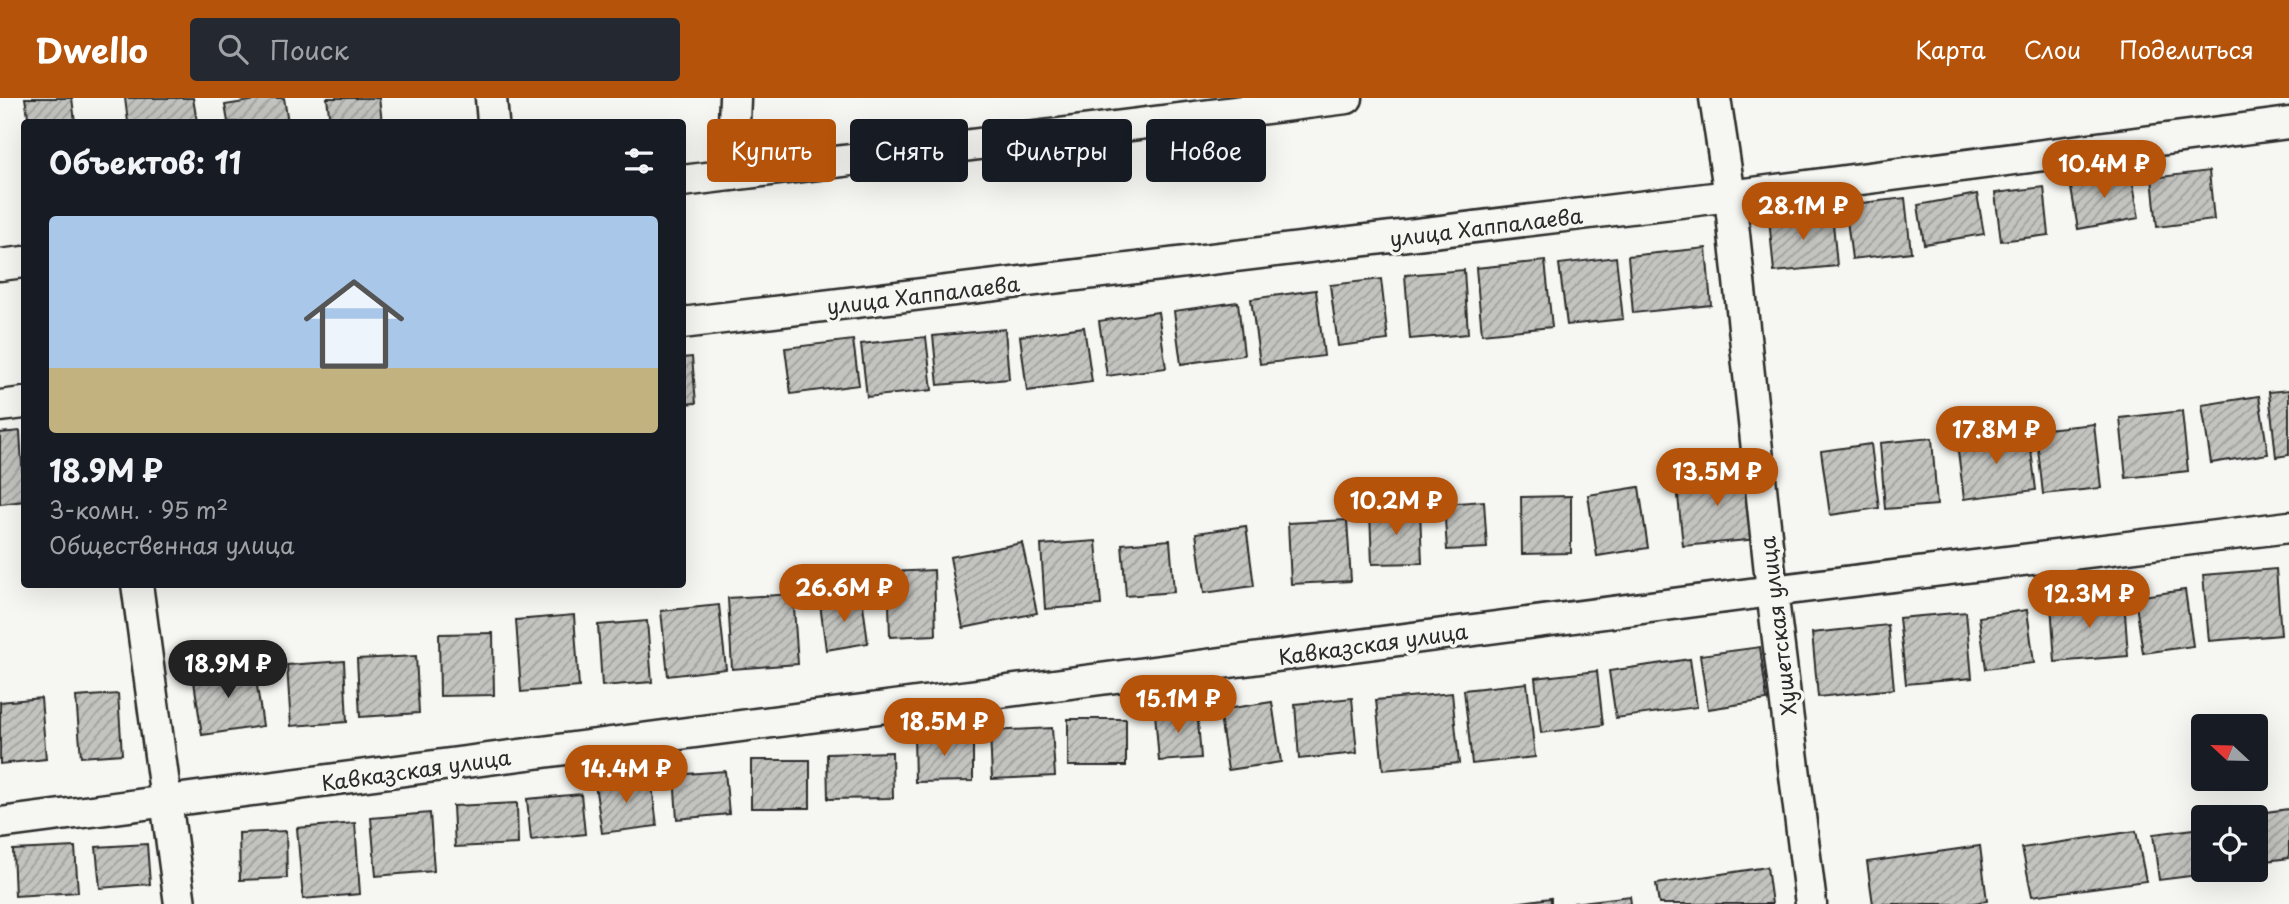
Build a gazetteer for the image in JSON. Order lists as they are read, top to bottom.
{
  "streets": {
    "street": ["улица Хаппалаева", "Хушетская улица", "Кавказская улица"]
  },
  "crossings": [
    ["улица Хаппалаева", "Хушетская улица"],
    ["Хушетская улица", "Кавказская улица"]
  ],
  "north": "left",
  "page": {
    "header": "Dwello",
    "search": "Поиск",
    "nav": ["Карта", "Слои", "Поделиться"],
    "chip": [
      "Купить",
      "Снять",
      "Фильтры",
      "Новое"
    ],
    "heading": "Объектов: 11",
    "price": [
      "10.4M ₽",
      "28.1M ₽",
      "17.8M ₽",
      "13.5M ₽",
      "10.2M ₽",
      "26.6M ₽",
      "12.3M ₽",
      "18.9M ₽",
      "15.1M ₽",
      "18.5M ₽",
      "14.4M ₽"
    ],
    "list": [
      {
        "name": "18.9M ₽",
        "note": "3-комн. · 95 m² · Общественная улица"
      }
    ]
  }
}
